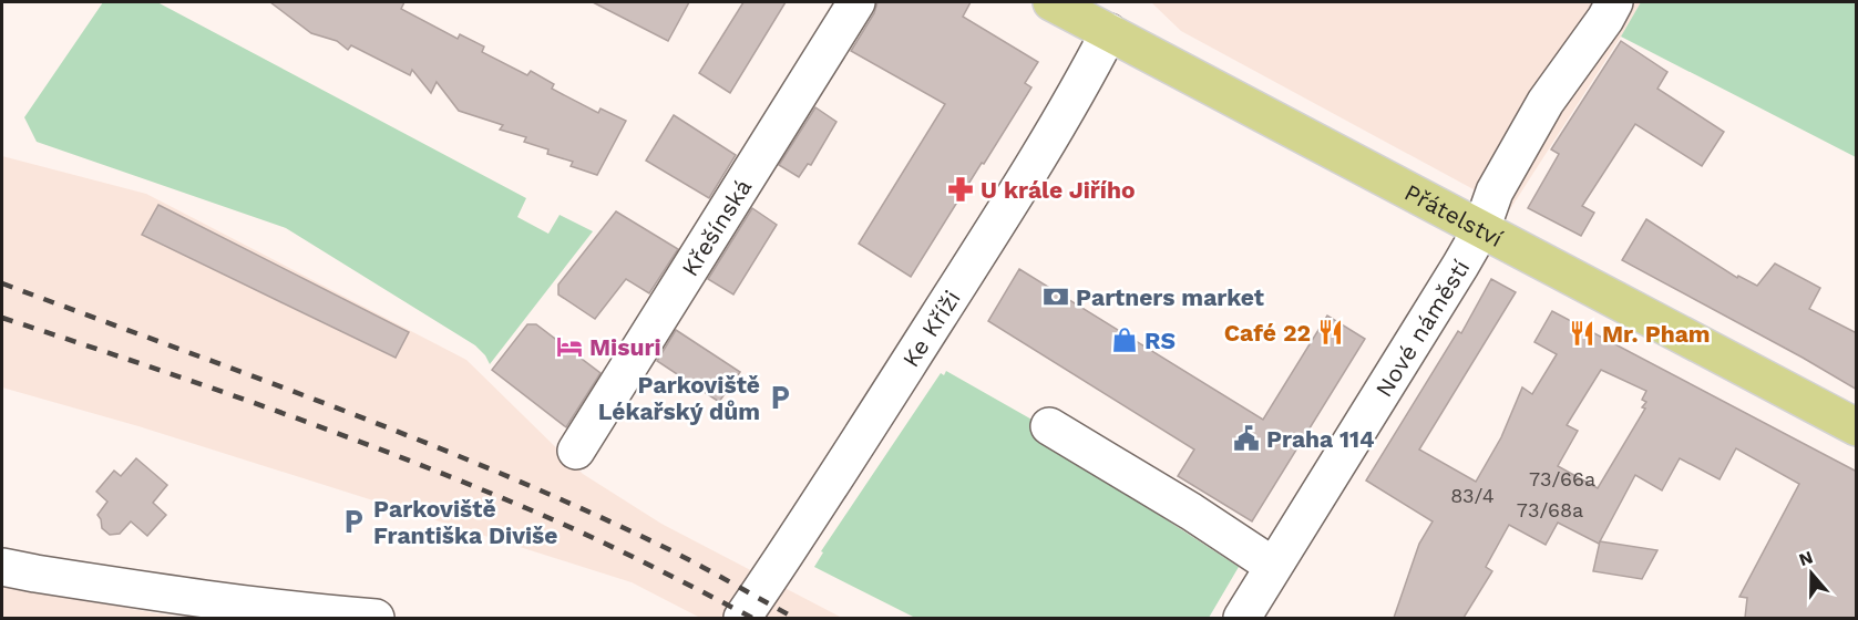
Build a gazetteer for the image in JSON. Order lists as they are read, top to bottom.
{
  "streets": {
    "main road": ["Přátelství"],
    "street": ["Křešínská", "Ke Kříži", "Nové náměstí"]
  },
  "crossings": [
    ["Přátelství", "Ke Kříži"],
    ["Přátelství", "Nové náměstí"]
  ],
  "places": {
    "pharmacy": ["U krále Jiřího"],
    "bank": ["Partners market"],
    "restaurant": ["Café 22", "Mr. Pham"],
    "shop": ["RS"],
    "hotel": ["Misuri"],
    "parking": ["Parkoviště Lékařský dům", "Parkoviště Františka Diviše"],
    "public building": ["Praha 114"]
  },
  "house_numbers": ["73/66a", "83/4", "73/68a"],
  "north": "top"
}
